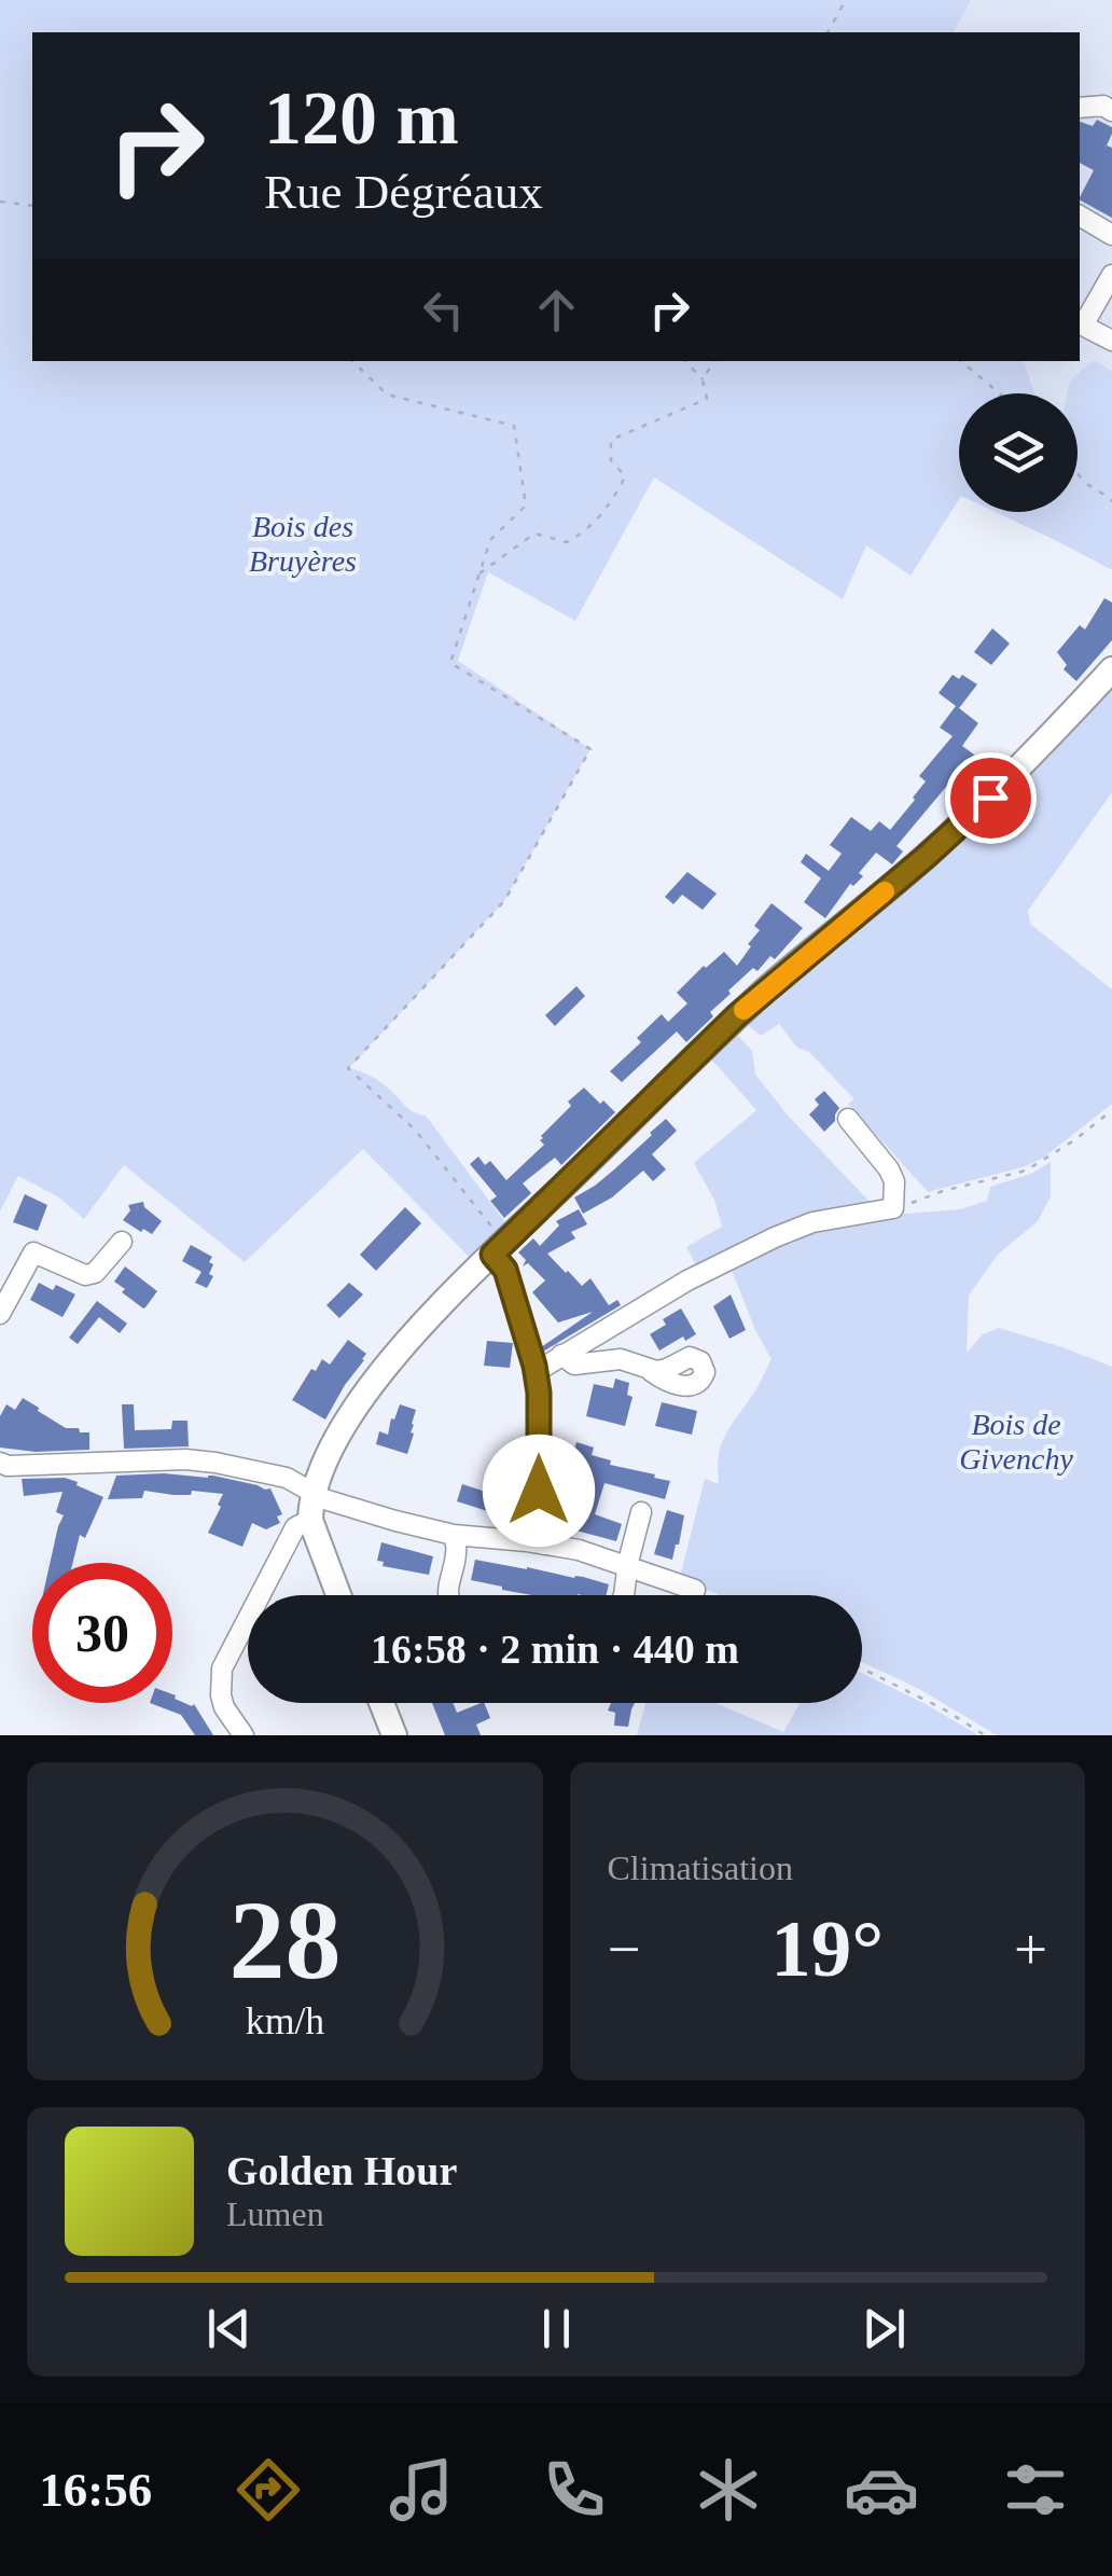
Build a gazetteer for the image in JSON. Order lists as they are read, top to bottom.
{
  "parks": ["Bois des Bruyères", "Bois de Givenchy"],
  "page": {
    "turn": ["120 m", "Rue Dégréaux"],
    "limit": "30",
    "trip": "16:58 · 2 min · 440 m",
    "tile": "Climatisation",
    "heat": ["−", "19°", "+"],
    "song": ["Golden Hour", "Lumen"],
    "tabs": "16:56",
    "gauge": ["28", "km/h"]
  }
}
